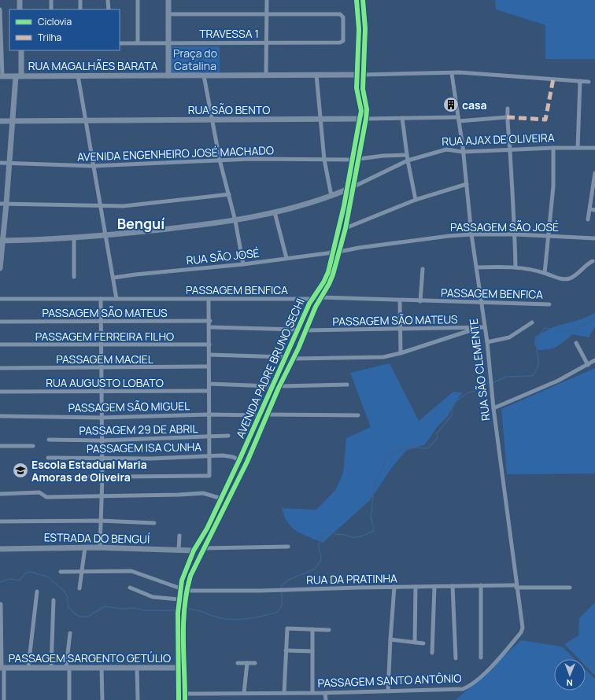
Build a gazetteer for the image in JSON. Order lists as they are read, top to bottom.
{
  "streets": {
    "street": [
      "TRAVESSA 1",
      "RUA MAGALHÃES BARATA",
      "RUA SÃO BENTO",
      "RUA AJAX DE OLIVEIRA",
      "AVENIDA ENGENHEIRO JOSÉ MACHADO",
      "PASSAGEM SÃO JOSÉ",
      "RUA SÃO JOSÉ",
      "PASSAGEM BENFICA",
      "PASSAGEM SÃO MATEUS",
      "PASSAGEM FERREIRA FILHO",
      "PASSAGEM MACIEL",
      "AVENIDA PADRE BRUNO SECHI",
      "RUA SÃO CLEMENTE",
      "RUA AUGUSTO LOBATO",
      "PASSAGEM SÃO MIGUEL",
      "PASSAGEM 29 DE ABRIL",
      "PASSAGEM ISA CUNHA",
      "ESTRADA DO BENGUÍ",
      "RUA DA PRATINHA",
      "PASSAGEM SARGENTO GETÚLIO",
      "PASSAGEM SANTO ANTÔNIO"
    ]
  },
  "crossings": [
    ["RUA MAGALHÃES BARATA", "AVENIDA PADRE BRUNO SECHI"],
    ["RUA SÃO BENTO", "AVENIDA PADRE BRUNO SECHI"],
    ["RUA SÃO BENTO", "RUA SÃO CLEMENTE"],
    ["RUA AJAX DE OLIVEIRA", "AVENIDA PADRE BRUNO SECHI"],
    ["RUA AJAX DE OLIVEIRA", "RUA SÃO CLEMENTE"],
    ["AVENIDA ENGENHEIRO JOSÉ MACHADO", "AVENIDA PADRE BRUNO SECHI"],
    ["PASSAGEM SÃO JOSÉ", "AVENIDA PADRE BRUNO SECHI"],
    ["PASSAGEM SÃO JOSÉ", "RUA SÃO CLEMENTE"],
    ["RUA SÃO JOSÉ", "AVENIDA PADRE BRUNO SECHI"],
    ["PASSAGEM BENFICA", "AVENIDA PADRE BRUNO SECHI"],
    ["PASSAGEM BENFICA", "RUA SÃO CLEMENTE"],
    ["PASSAGEM SÃO MATEUS", "AVENIDA PADRE BRUNO SECHI"],
    ["PASSAGEM SÃO MATEUS", "RUA SÃO CLEMENTE"],
    ["AVENIDA PADRE BRUNO SECHI", "PASSAGEM SÃO MIGUEL"],
    ["AVENIDA PADRE BRUNO SECHI", "PASSAGEM ISA CUNHA"],
    ["AVENIDA PADRE BRUNO SECHI", "ESTRADA DO BENGUÍ"],
    ["AVENIDA PADRE BRUNO SECHI", "RUA DA PRATINHA"],
    ["AVENIDA PADRE BRUNO SECHI", "PASSAGEM SARGENTO GETÚLIO"],
    ["AVENIDA PADRE BRUNO SECHI", "PASSAGEM SANTO ANTÔNIO"],
    ["RUA SÃO CLEMENTE", "RUA DA PRATINHA"],
    ["RUA SÃO CLEMENTE", "PASSAGEM SANTO ANTÔNIO"],
    ["RUA DA PRATINHA", "PASSAGEM SANTO ANTÔNIO"]
  ],
  "districts": ["Benguí"],
  "parks": ["Praça do Catalina"],
  "places": {
    "building": ["casa"],
    "school or university": ["Escola Estadual Maria Amoras de Oliveira"]
  },
  "legend": ["Ciclovia", "Trilha"],
  "north": "bottom"
}
